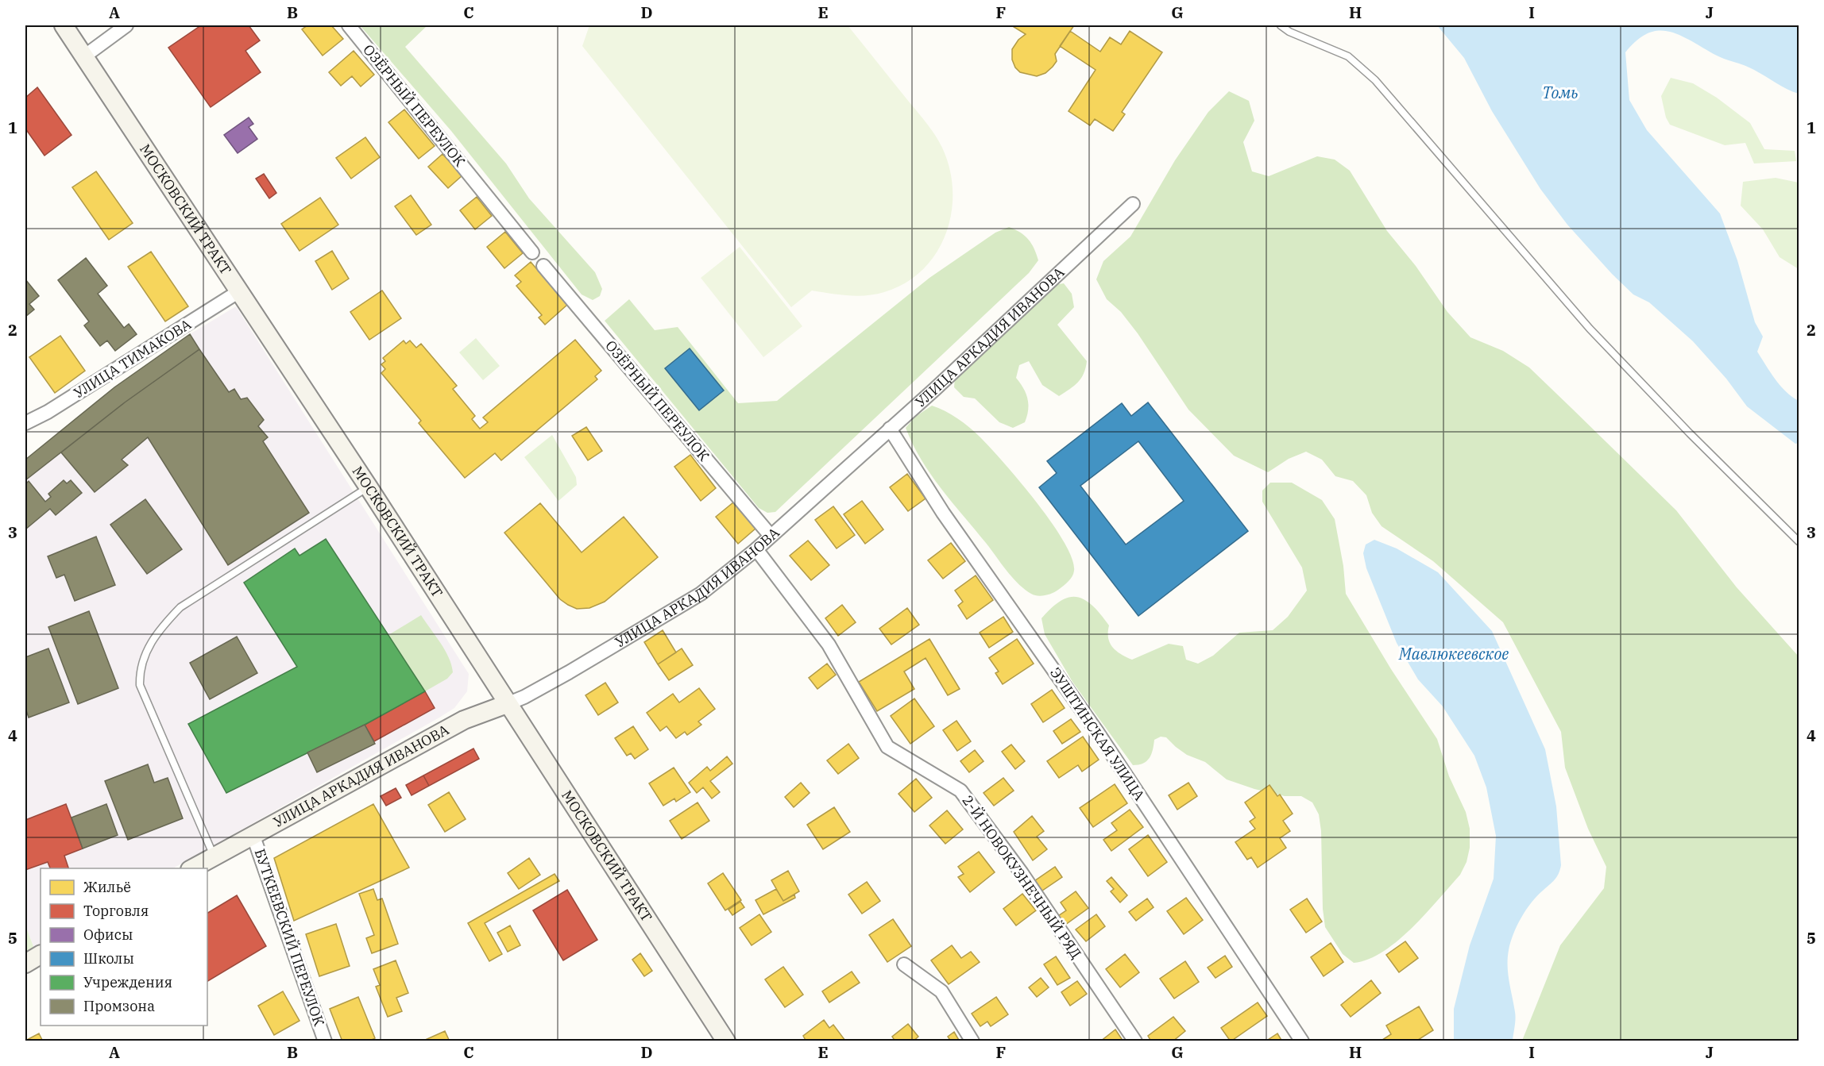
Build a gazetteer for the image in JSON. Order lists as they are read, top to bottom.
{
  "streets": {
    "main road": ["МОСКОВСКИЙ ТРАКТ", "УЛИЦА АРКАДИЯ ИВАНОВА"],
    "street": [
      "ОЗЁРНЫЙ ПЕРЕУЛОК",
      "УЛИЦА ТИМАКОВА",
      "ЭУШТИНСКАЯ УЛИЦА",
      "2-Й НОВОКУЗНЕЧНЫЙ РЯД",
      "БУТКЕЕВСКИЙ ПЕРЕУЛОК"
    ]
  },
  "crossings": [
    ["ОЗЁРНЫЙ ПЕРЕУЛОК", "УЛИЦА АРКАДИЯ ИВАНОВА"],
    ["МОСКОВСКИЙ ТРАКТ", "УЛИЦА АРКАДИЯ ИВАНОВА"],
    ["МОСКОВСКИЙ ТРАКТ", "УЛИЦА ТИМАКОВА"],
    ["УЛИЦА АРКАДИЯ ИВАНОВА", "ЭУШТИНСКАЯ УЛИЦА"],
    ["УЛИЦА АРКАДИЯ ИВАНОВА", "2-Й НОВОКУЗНЕЧНЫЙ РЯД"],
    ["УЛИЦА АРКАДИЯ ИВАНОВА", "БУТКЕЕВСКИЙ ПЕРЕУЛОК"]
  ],
  "water": ["Томь", "Мавлюкеевское"],
  "legend": [
    "Жильё",
    "Торговля",
    "Офисы",
    "Школы",
    "Учреждения",
    "Промзона"
  ],
  "grid": {
    "columns": [
      "A",
      "B",
      "C",
      "D",
      "E",
      "F",
      "G",
      "H",
      "I",
      "J"
    ],
    "rows": [
      "1",
      "2",
      "3",
      "4",
      "5"
    ]
  }
}
